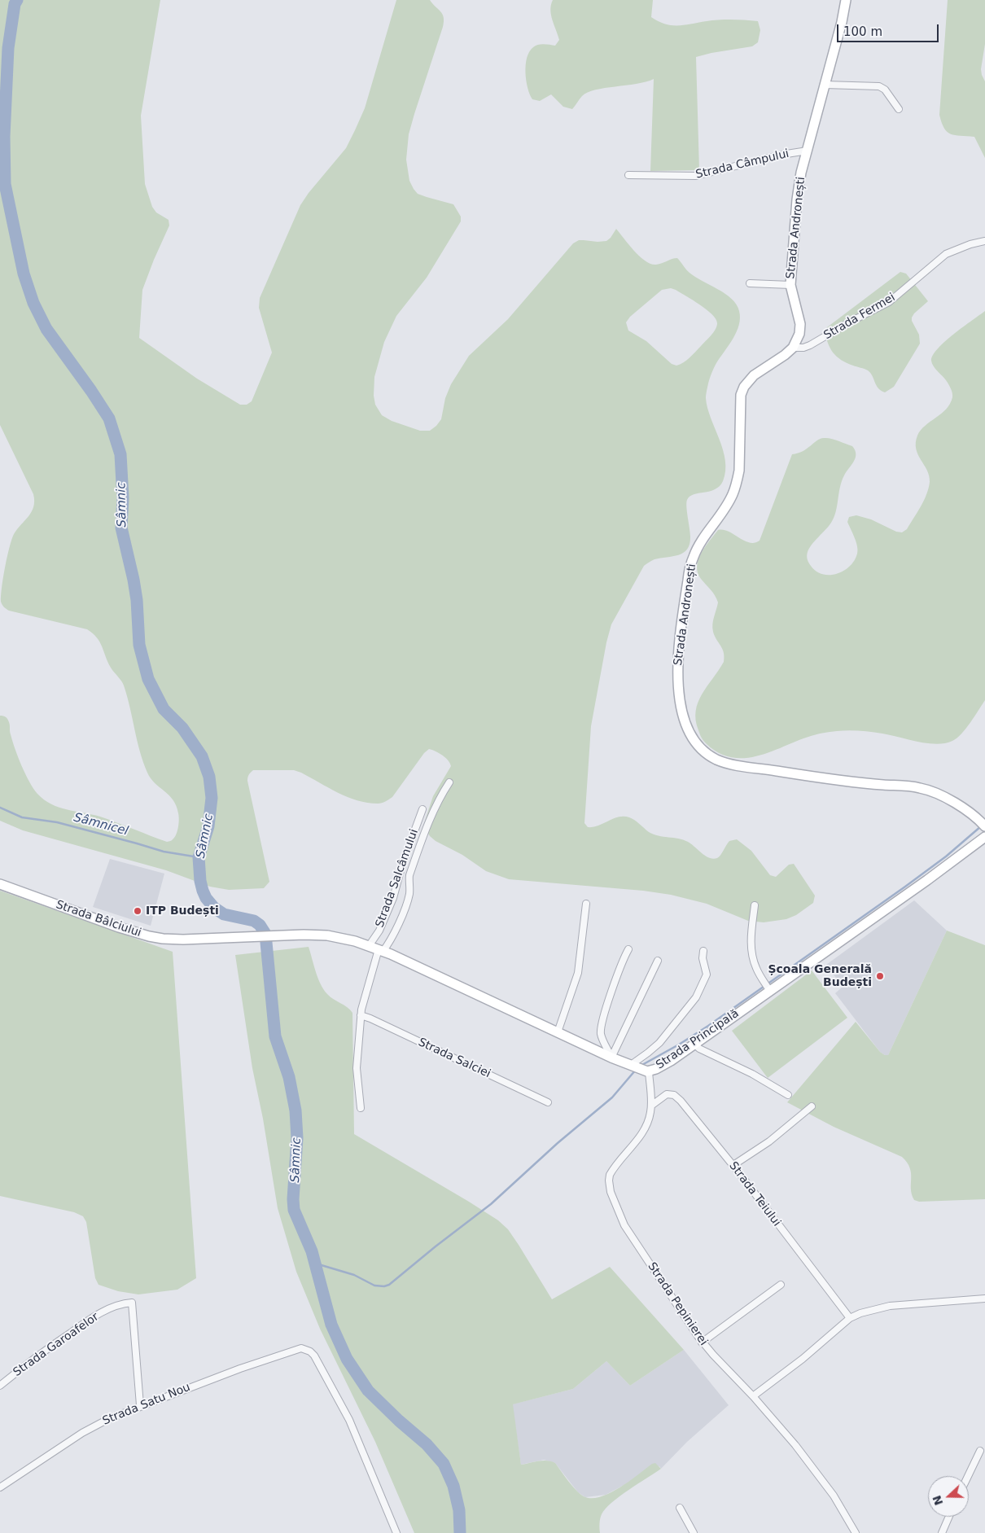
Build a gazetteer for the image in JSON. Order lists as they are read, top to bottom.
{
  "streets": {
    "street": [
      "Strada Câmpului",
      "Strada Andronești",
      "Strada Fermei",
      "Strada Salcâmului",
      "Strada Bâlciului",
      "Strada Principală",
      "Strada Salciei",
      "Strada Teiului",
      "Strada Pepinierei",
      "Strada Garoafelor",
      "Strada Satu Nou"
    ]
  },
  "crossings": [
    ["Strada Câmpului", "Strada Andronești"],
    ["Strada Andronești", "Strada Fermei"],
    ["Strada Salcâmului", "Strada Principală"],
    ["Strada Bâlciului", "Strada Principală"],
    ["Strada Principală", "Strada Pepinierei"],
    ["Strada Teiului", "Strada Pepinierei"],
    ["Strada Garoafelor", "Strada Satu Nou"]
  ],
  "water": ["Sâmnic", "Sâmnicel"],
  "places": ["ITP Budești", "Școala Generală Budești"],
  "scale_bar": "100 m",
  "north": "left"
}
